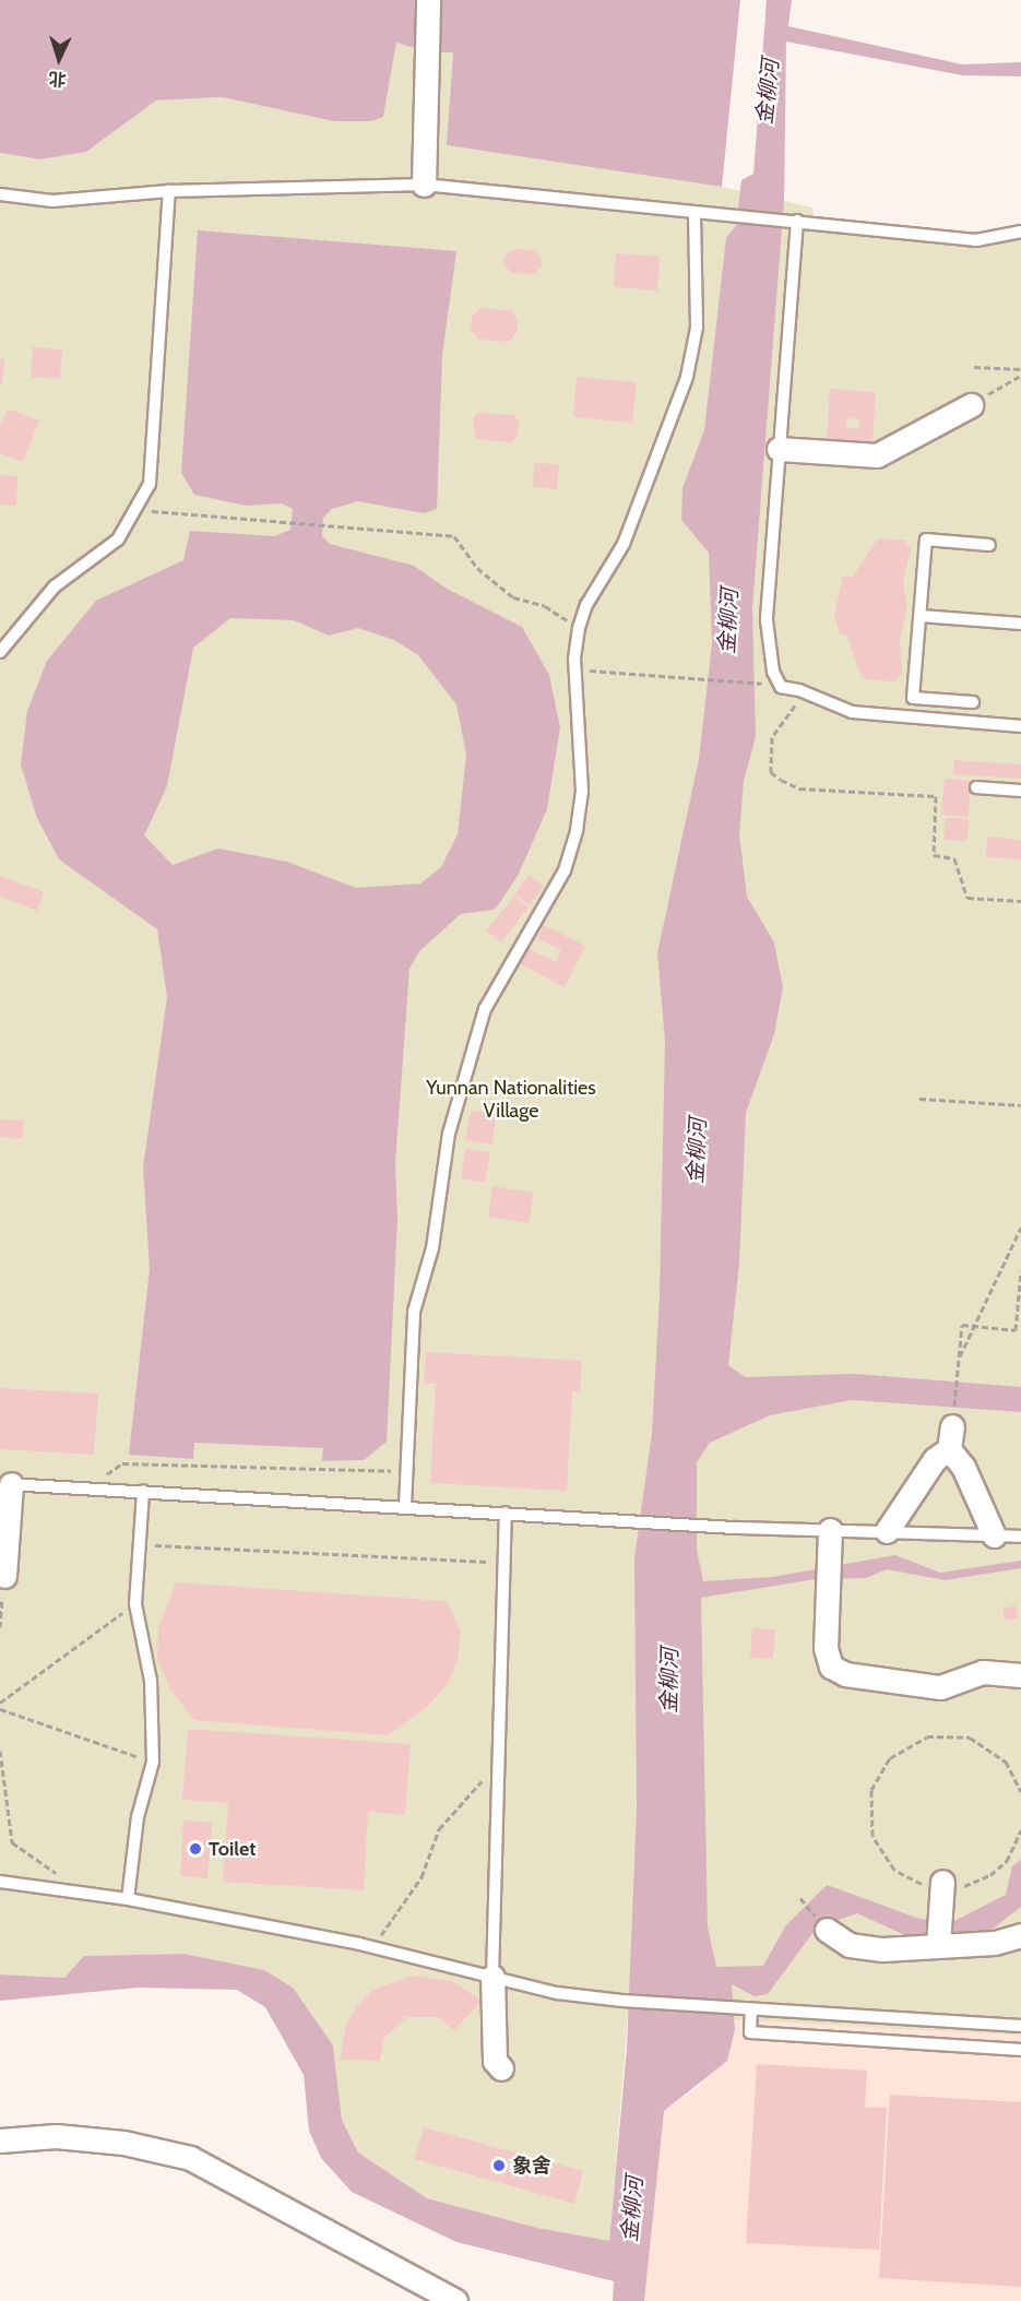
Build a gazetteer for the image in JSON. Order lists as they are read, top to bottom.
{
  "water": ["金柳河"],
  "parks": ["Yunnan Nationalities Village"],
  "places": ["Toilet", "象舍"],
  "north": "bottom"
}
